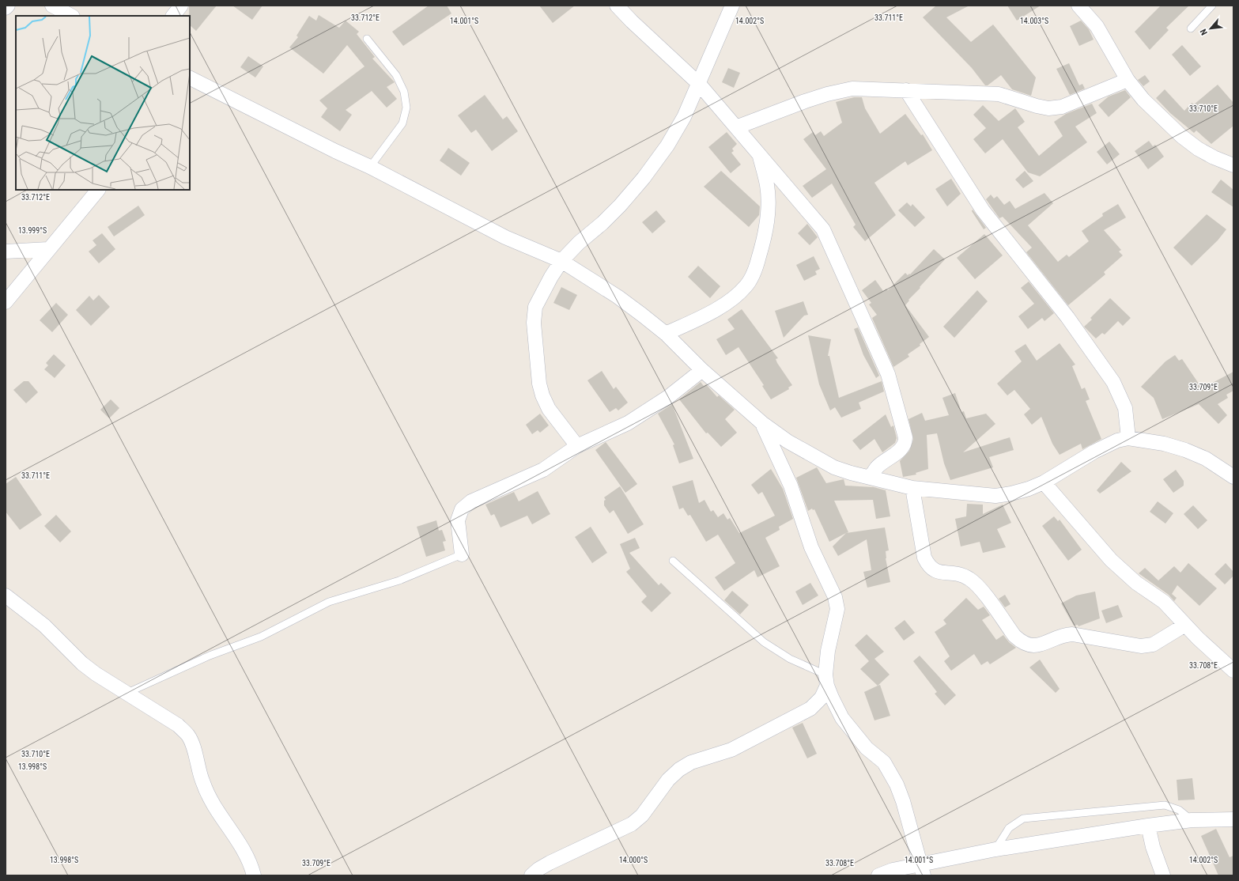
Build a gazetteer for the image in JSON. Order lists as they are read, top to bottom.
{
  "north": "bottom left",
  "coordinates": [
    "33.712°E",
    "33.711°E",
    "14.001°S",
    "14.002°S",
    "14.003°S",
    "33.710°E",
    "13.999°S",
    "33.709°E",
    "33.708°E",
    "13.998°S",
    "14.000°S"
  ]
}
